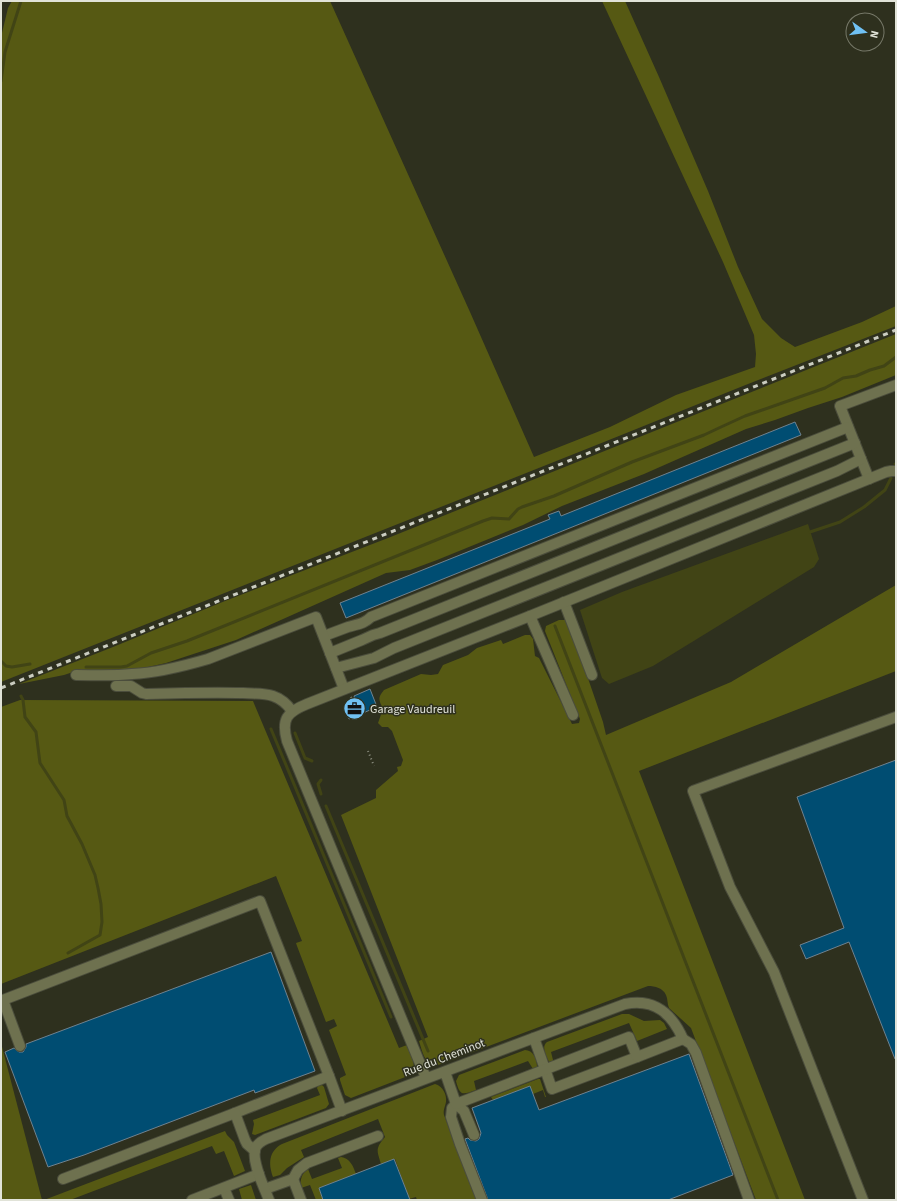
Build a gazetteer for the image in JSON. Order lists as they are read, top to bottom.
{
  "streets": {
    "street": ["Rue du Cheminot"]
  },
  "places": {
    "office": ["Garage Vaudreuil"]
  },
  "north": "right"
}
